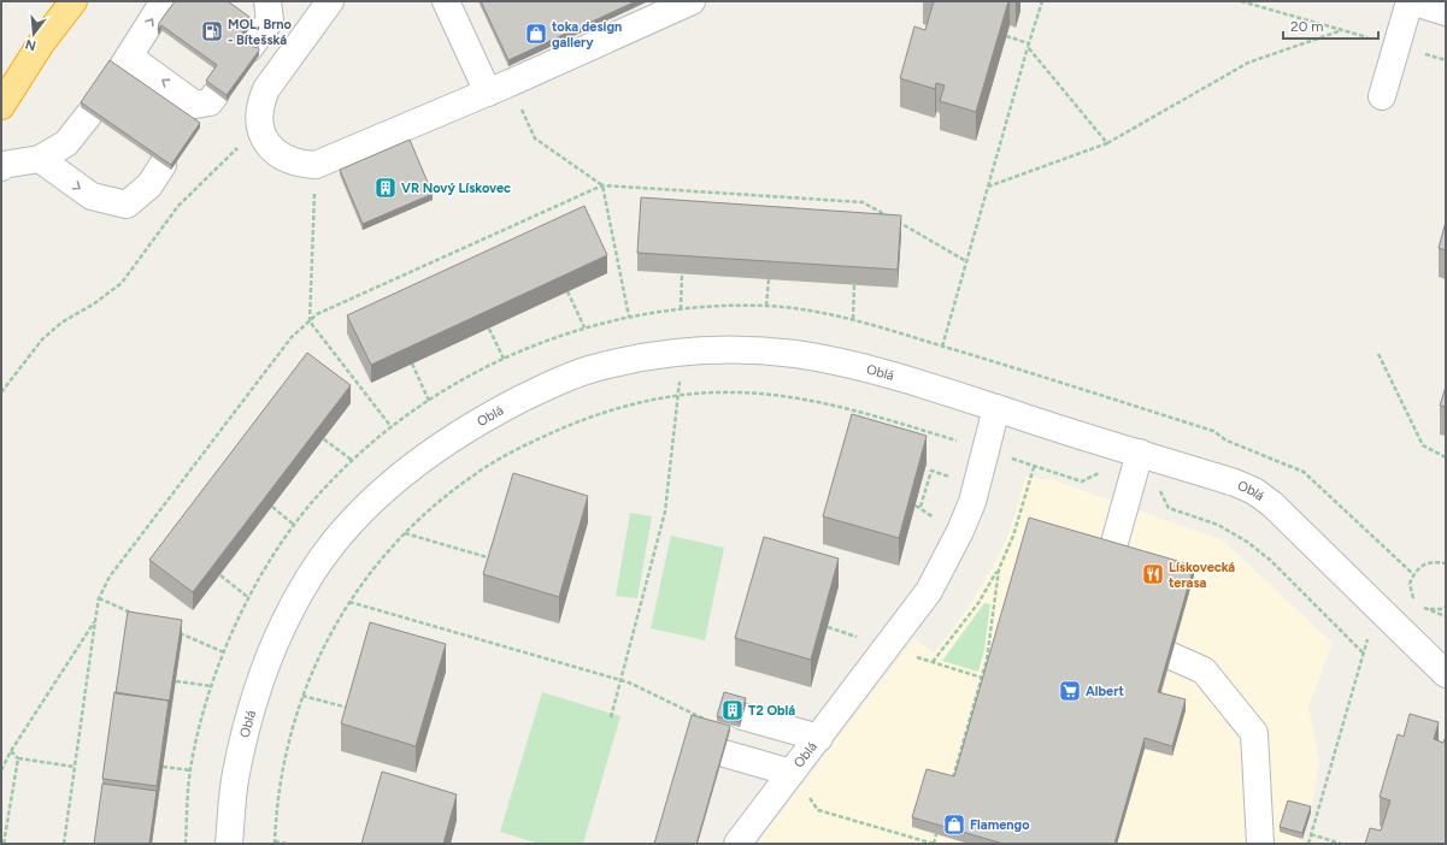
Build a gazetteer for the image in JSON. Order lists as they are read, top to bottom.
{
  "streets": {
    "street": ["Oblá"]
  },
  "places": {
    "fuel station": ["MOL, Brno - Bítešská"],
    "shop": ["toka design gallery", "Flamengo"],
    "building": ["VR Nový Lískovec", "T2 Oblá"],
    "restaurant": ["Lískovecká terasa"],
    "supermarket": ["Albert"]
  },
  "scale_bar": "20 m",
  "north": "bottom"
}
